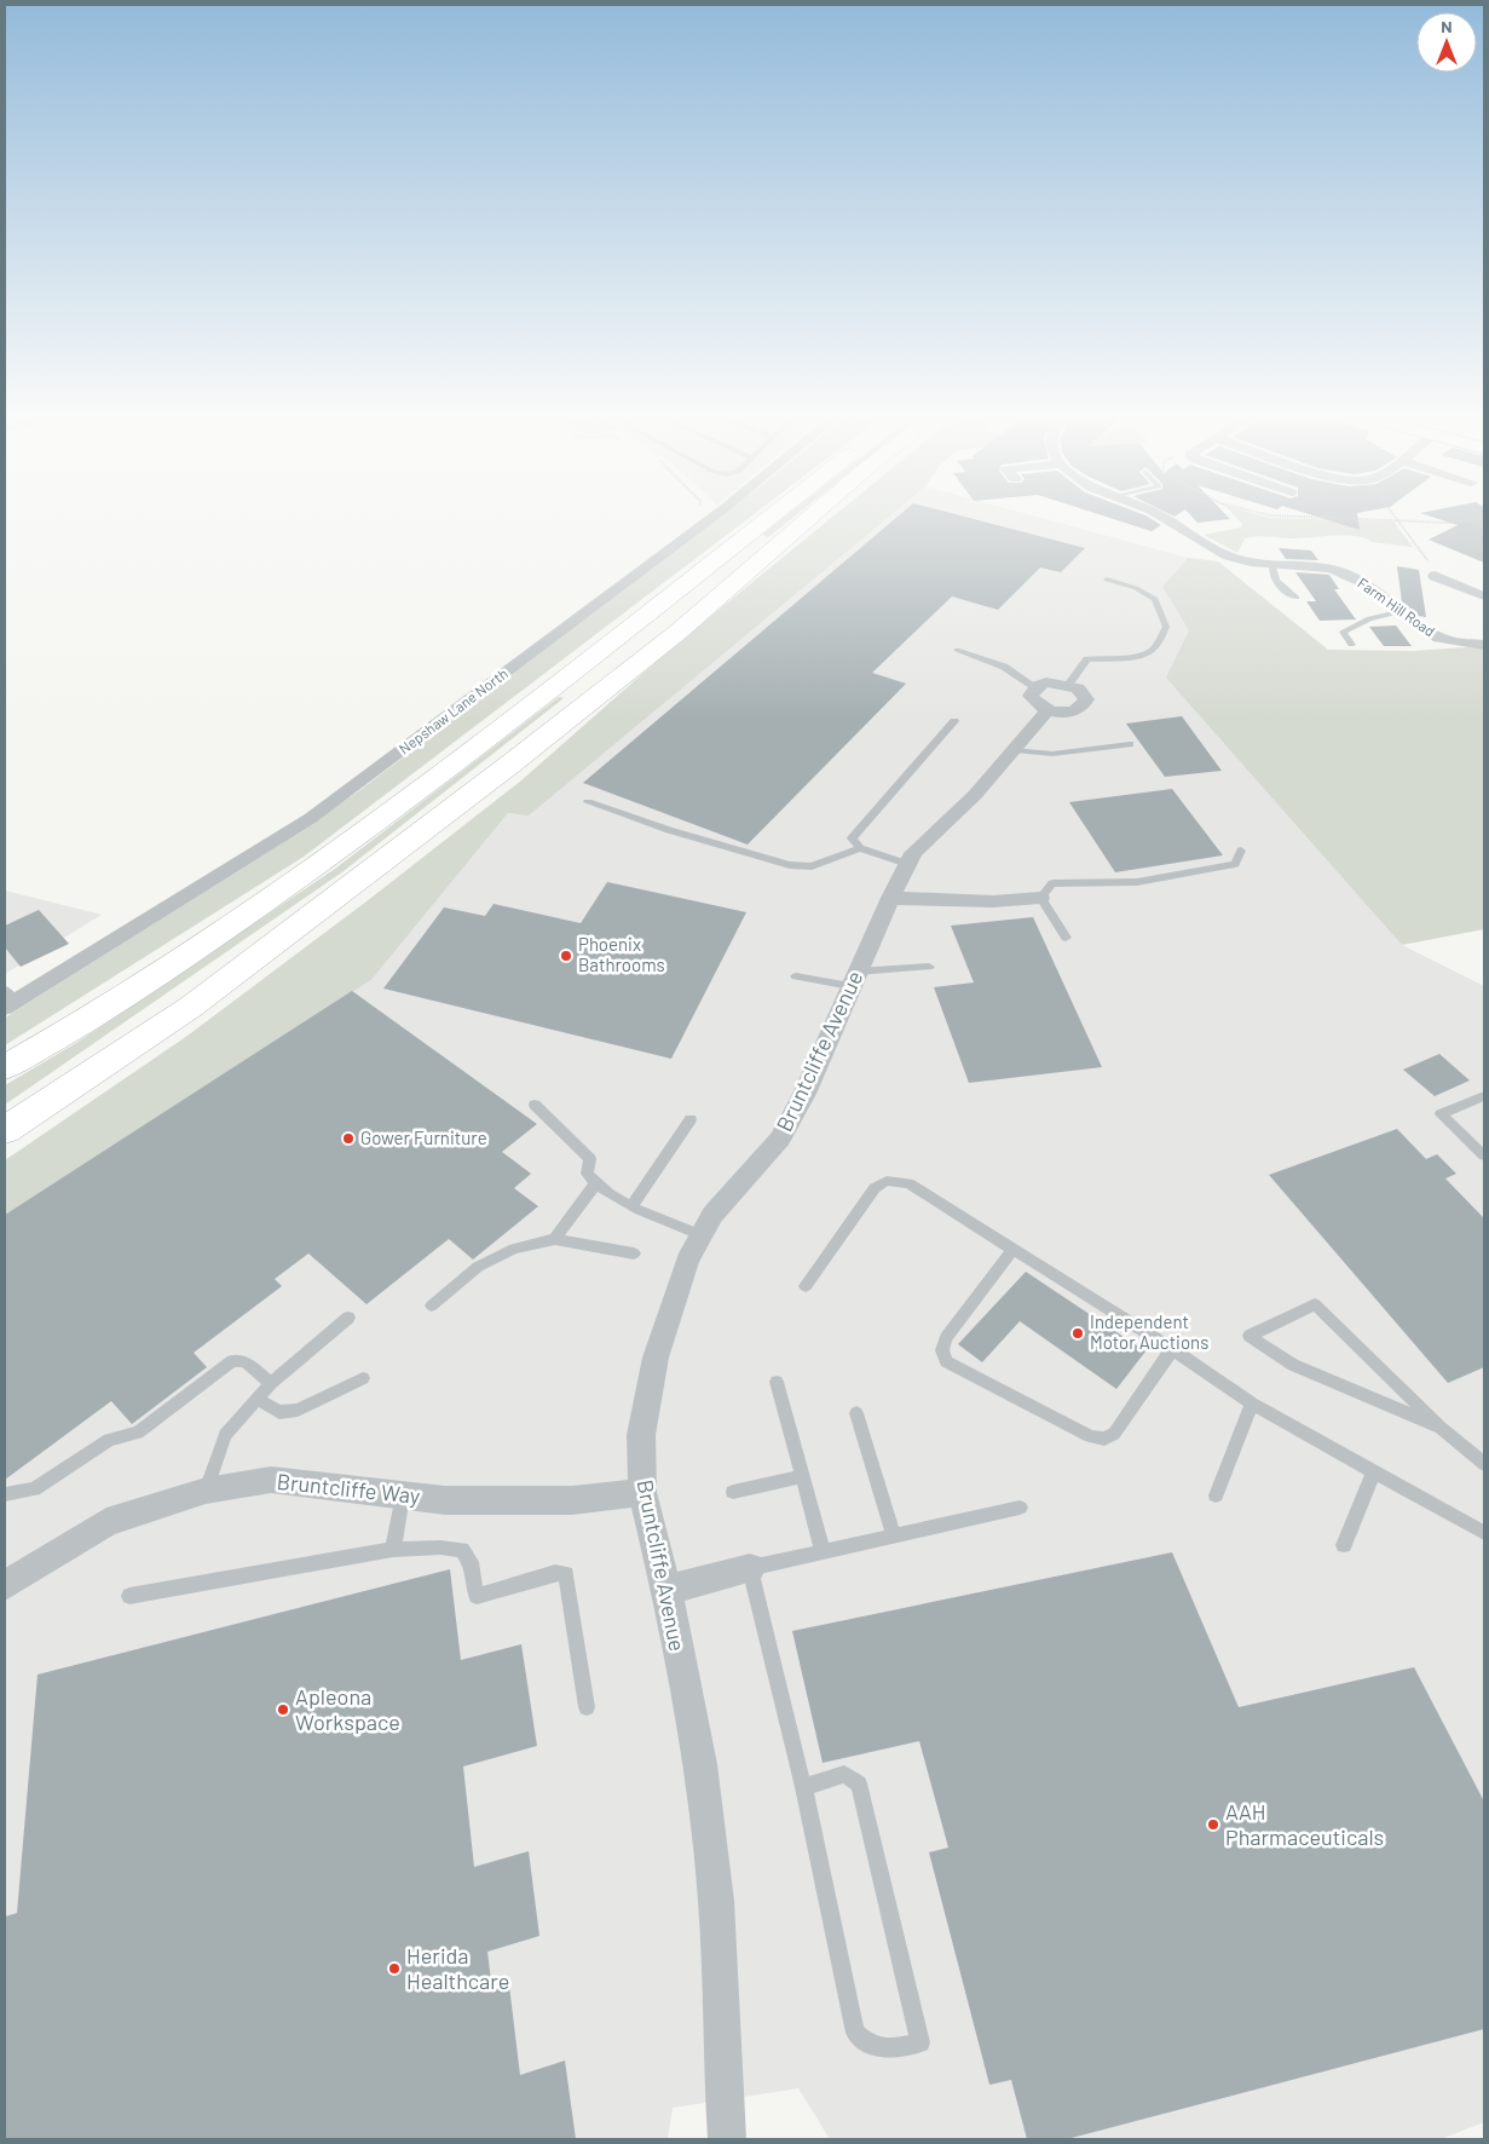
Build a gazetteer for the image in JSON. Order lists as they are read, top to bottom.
{
  "streets": {
    "street": [
      "Farm Hill Road",
      "Nepshaw Lane North",
      "Bruntcliffe Avenue",
      "Bruntcliffe Way"
    ]
  },
  "crossings": [
    ["Bruntcliffe Avenue", "Bruntcliffe Way"]
  ],
  "places": [
    "Phoenix Bathrooms",
    "Gower Furniture",
    "Independent Motor Auctions",
    "Apleona Workspace",
    "AAH Pharmaceuticals",
    "Herida Healthcare"
  ],
  "north": "top"
}
